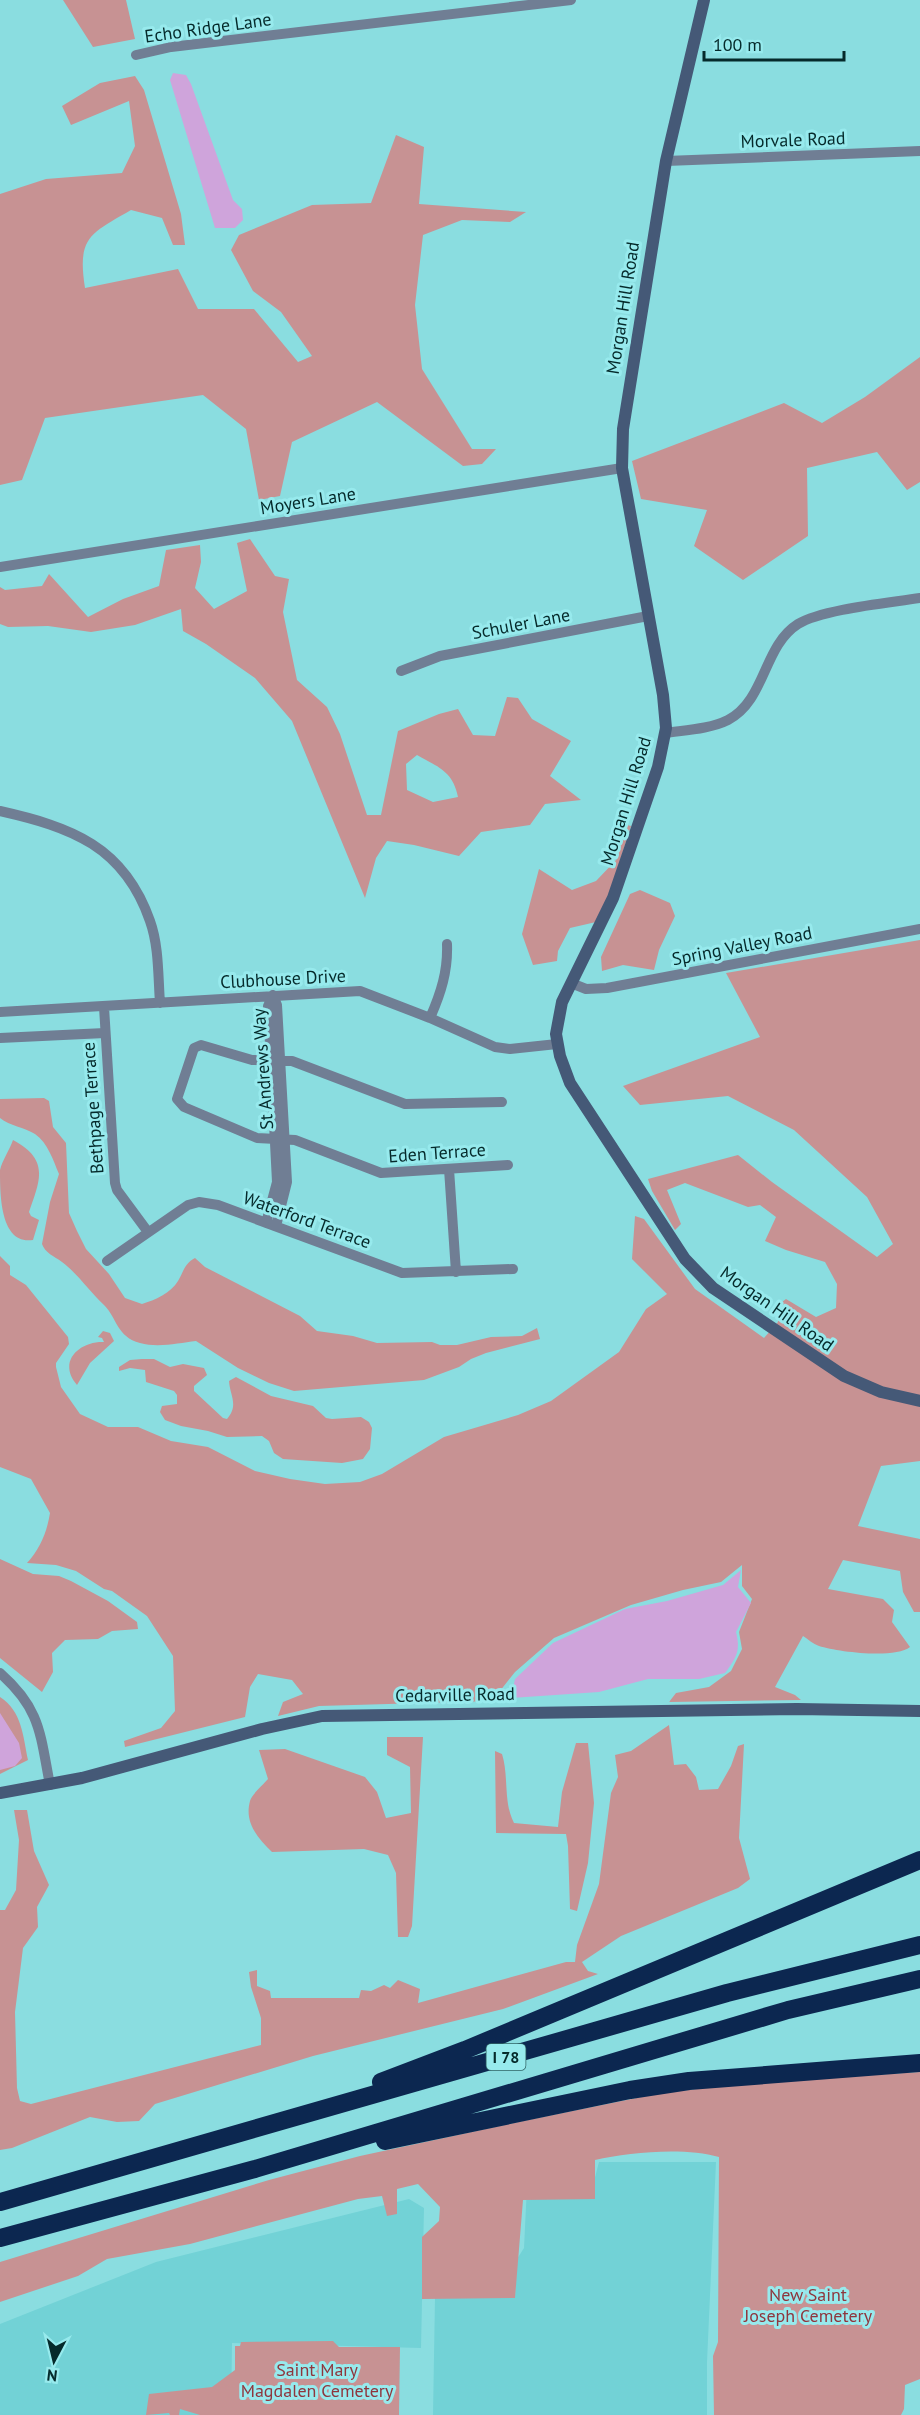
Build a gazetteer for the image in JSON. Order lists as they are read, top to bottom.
{
  "streets": {
    "highway": ["I 78"],
    "main road": ["Morgan Hill Road", "Cedarville Road"],
    "street": [
      "Echo Ridge Lane",
      "Morvale Road",
      "Moyers Lane",
      "Schuler Lane",
      "Spring Valley Road",
      "Clubhouse Drive",
      "St Andrews Way",
      "Bethpage Terrace",
      "Eden Terrace",
      "Waterford Terrace"
    ]
  },
  "crossings": [
    ["Morvale Road", "Morgan Hill Road"],
    ["Morgan Hill Road", "Moyers Lane"],
    ["Morgan Hill Road", "Schuler Lane"],
    ["Morgan Hill Road", "Spring Valley Road"],
    ["Morgan Hill Road", "Clubhouse Drive"],
    ["Clubhouse Drive", "St Andrews Way"],
    ["Clubhouse Drive", "Bethpage Terrace"],
    ["St Andrews Way", "Eden Terrace"],
    ["St Andrews Way", "Waterford Terrace"],
    ["Bethpage Terrace", "Waterford Terrace"]
  ],
  "parks": ["New Saint Joseph Cemetery", "Saint Mary Magdalen Cemetery"],
  "scale_bar": "100 m",
  "north": "bottom"
}
